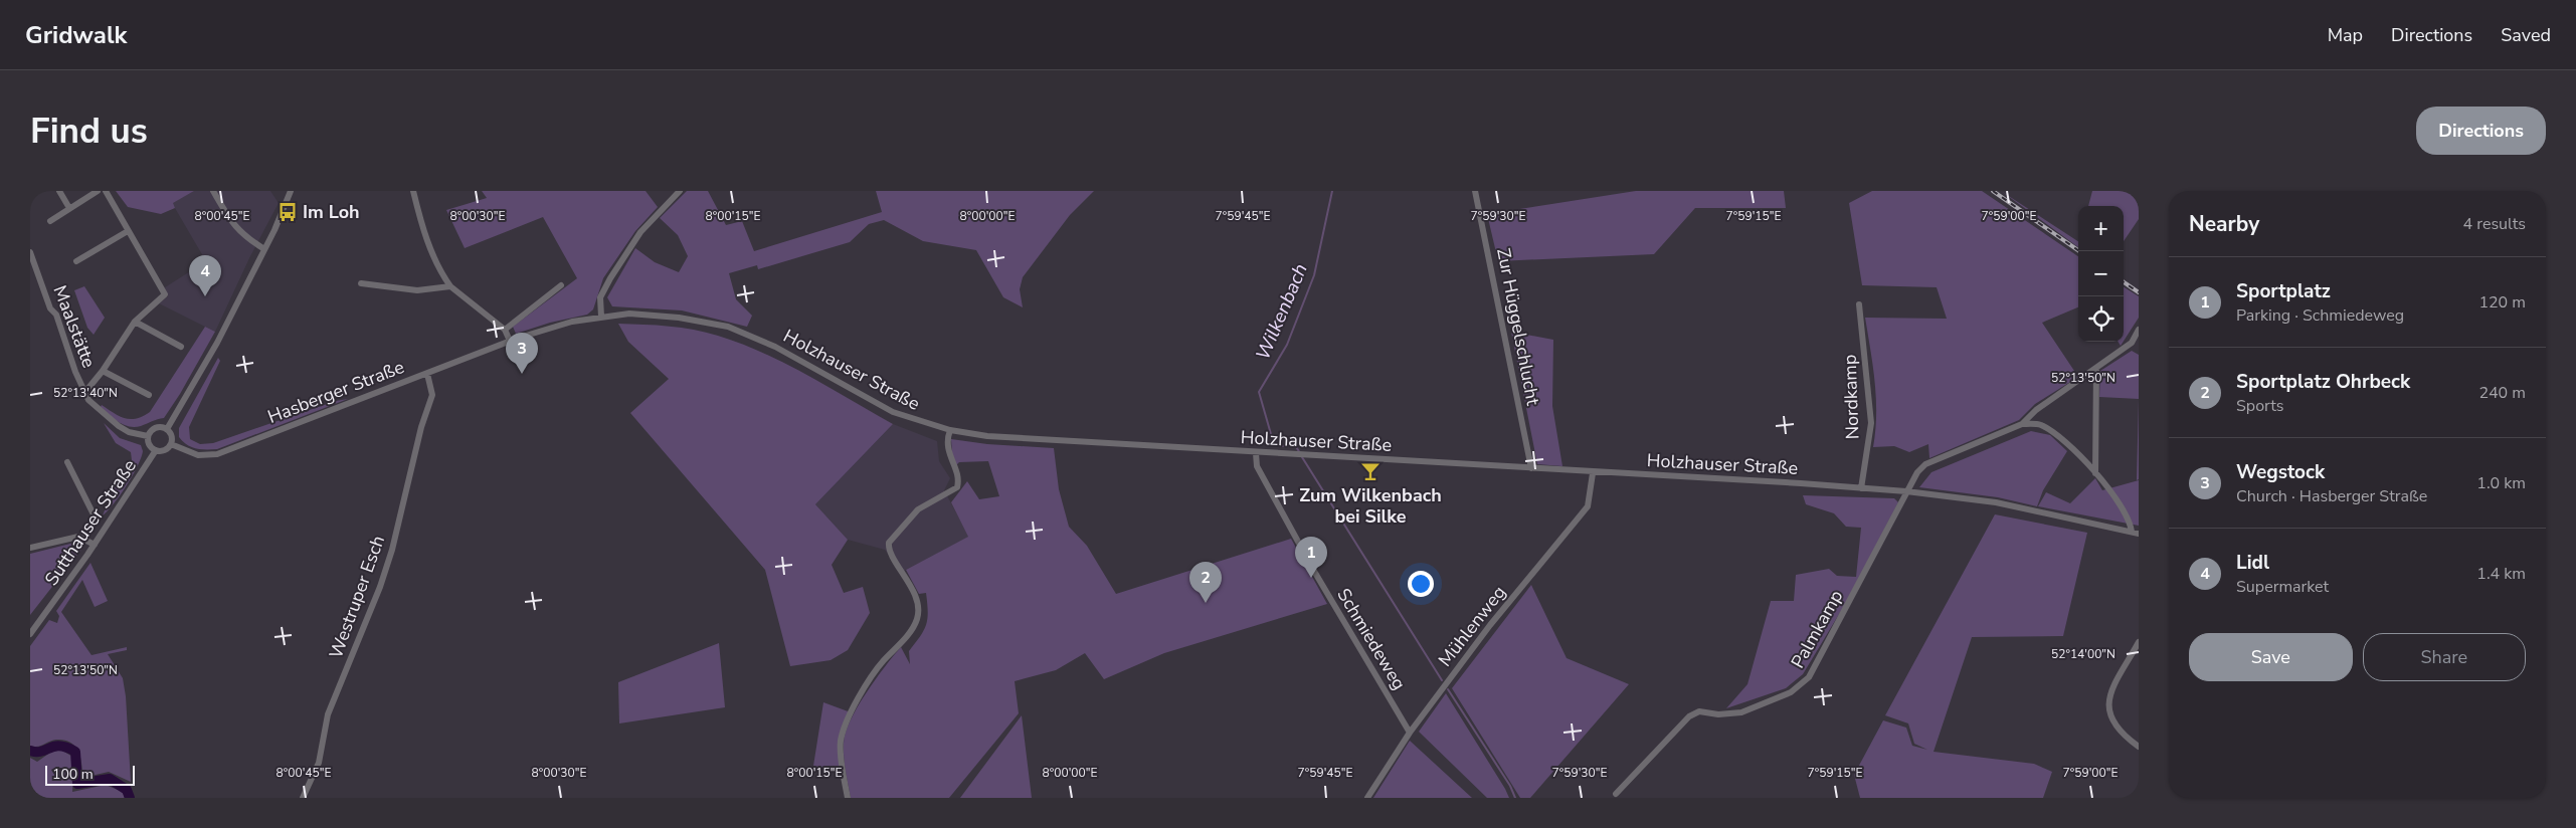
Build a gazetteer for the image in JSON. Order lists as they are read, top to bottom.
{
  "streets": {
    "street": [
      "Maalstätte",
      "Zur Hüggelschlucht",
      "Holzhauser Straße",
      "Hasberger Straße",
      "Nordkamp",
      "Sutthauser Straße",
      "Westruper Esch",
      "Mühlenweg",
      "Palmkamp",
      "Schmiedeweg"
    ]
  },
  "crossings": [
    ["Maalstätte", "Hasberger Straße"],
    ["Maalstätte", "Sutthauser Straße"],
    ["Zur Hüggelschlucht", "Holzhauser Straße"],
    ["Holzhauser Straße", "Hasberger Straße"],
    ["Holzhauser Straße", "Nordkamp"],
    ["Holzhauser Straße", "Mühlenweg"],
    ["Holzhauser Straße", "Palmkamp"],
    ["Holzhauser Straße", "Schmiedeweg"],
    ["Hasberger Straße", "Sutthauser Straße"],
    ["Hasberger Straße", "Westruper Esch"],
    ["Mühlenweg", "Schmiedeweg"]
  ],
  "water": ["Wilkenbach"],
  "places": {
    "bus stop": ["Im Loh"],
    "bar": ["Zum Wilkenbach bei Silke"]
  },
  "scale_bar": "100 m",
  "page": {
    "header": "Gridwalk",
    "nav": ["Map", "Directions", "Saved"],
    "buttons": [
      "Directions",
      ["Save", "Share"]
    ],
    "title": "Find us",
    "heading": ["Nearby", "4 results"],
    "map_buttons": ["+", "−"],
    "pins": [
      "4",
      "3",
      "1",
      "2"
    ],
    "list": [
      {
        "mark": "1",
        "name": "Sportplatz",
        "note": "Parking · Schmiedeweg",
        "value": "120 m"
      },
      {
        "mark": "2",
        "name": "Sportplatz Ohrbeck",
        "note": "Sports",
        "value": "240 m"
      },
      {
        "mark": "3",
        "name": "Wegstock",
        "note": "Church · Hasberger Straße",
        "value": "1.0 km"
      },
      {
        "mark": "4",
        "name": "Lidl",
        "note": "Supermarket",
        "value": "1.4 km"
      }
    ],
    "scale": "100 m"
  },
  "coordinates": [
    "8°00'45\"E",
    "8°00'30\"E",
    "8°00'15\"E",
    "8°00'00\"E",
    "7°59'45\"E",
    "7°59'30\"E",
    "7°59'15\"E",
    "7°59'00\"E",
    "52°13'50\"N",
    "52°13'40\"N",
    "52°14'00\"N"
  ]
}
